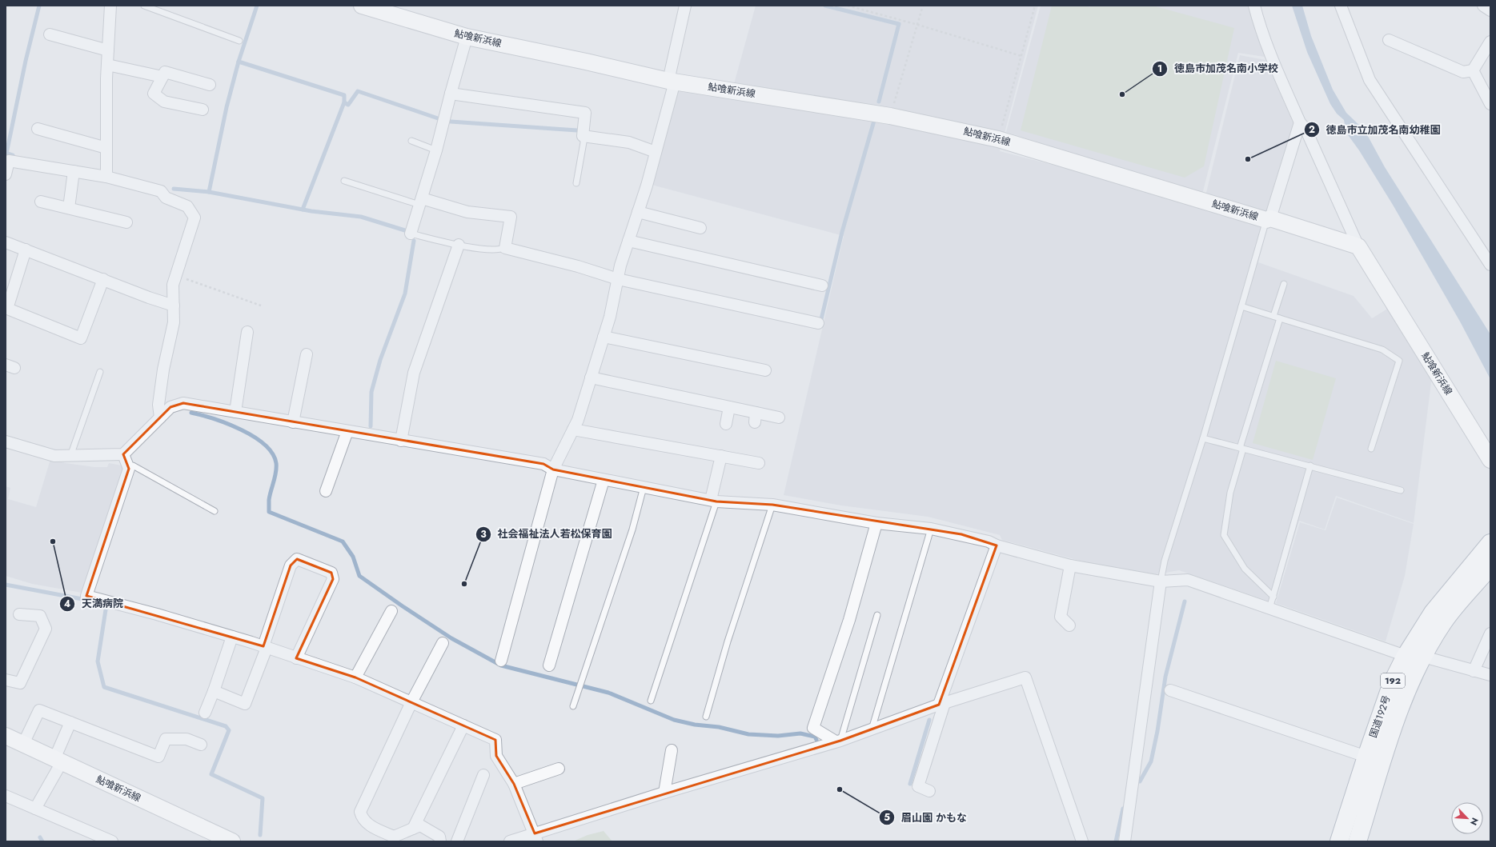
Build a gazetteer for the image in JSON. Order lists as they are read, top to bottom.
{
  "streets": {
    "highway": ["192", "国道192号"],
    "main road": ["鮎喰新浜線"]
  },
  "places": [
    "徳島市加茂名南小学校",
    "徳島市立加茂名南幼稚園",
    "天満病院",
    "社会福祉法人若松保育園",
    "眉山園 かもな"
  ],
  "north": "bottom right"
}
